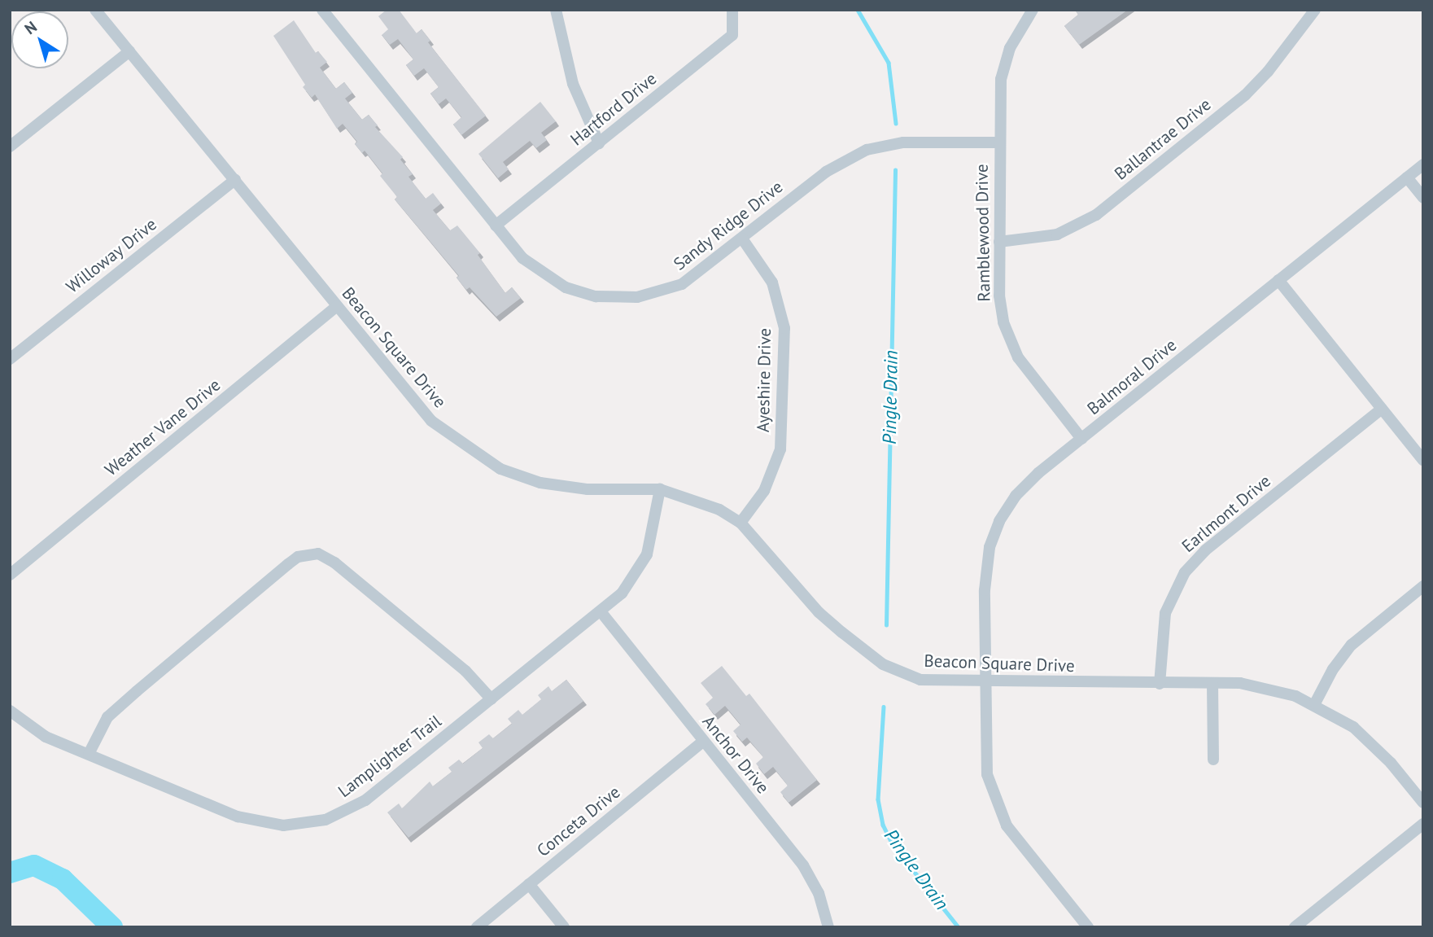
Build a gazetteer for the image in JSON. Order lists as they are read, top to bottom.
{
  "streets": {
    "street": [
      "Hartford Drive",
      "Ballantrae Drive",
      "Sandy Ridge Drive",
      "Ramblewood Drive",
      "Willoway Drive",
      "Beacon Square Drive",
      "Balmoral Drive",
      "Ayeshire Drive",
      "Weather Vane Drive",
      "Earlmont Drive",
      "Anchor Drive",
      "Lamplighter Trail",
      "Conceta Drive"
    ]
  },
  "crossings": [
    ["Hartford Drive", "Sandy Ridge Drive"],
    ["Ballantrae Drive", "Ramblewood Drive"],
    ["Sandy Ridge Drive", "Ramblewood Drive"],
    ["Sandy Ridge Drive", "Ayeshire Drive"],
    ["Ramblewood Drive", "Balmoral Drive"],
    ["Willoway Drive", "Beacon Square Drive"],
    ["Beacon Square Drive", "Balmoral Drive"],
    ["Beacon Square Drive", "Ayeshire Drive"],
    ["Beacon Square Drive", "Weather Vane Drive"],
    ["Beacon Square Drive", "Earlmont Drive"],
    ["Beacon Square Drive", "Lamplighter Trail"],
    ["Anchor Drive", "Lamplighter Trail"],
    ["Anchor Drive", "Conceta Drive"]
  ],
  "water": ["Pingle Drain"],
  "north": "top left"
}
